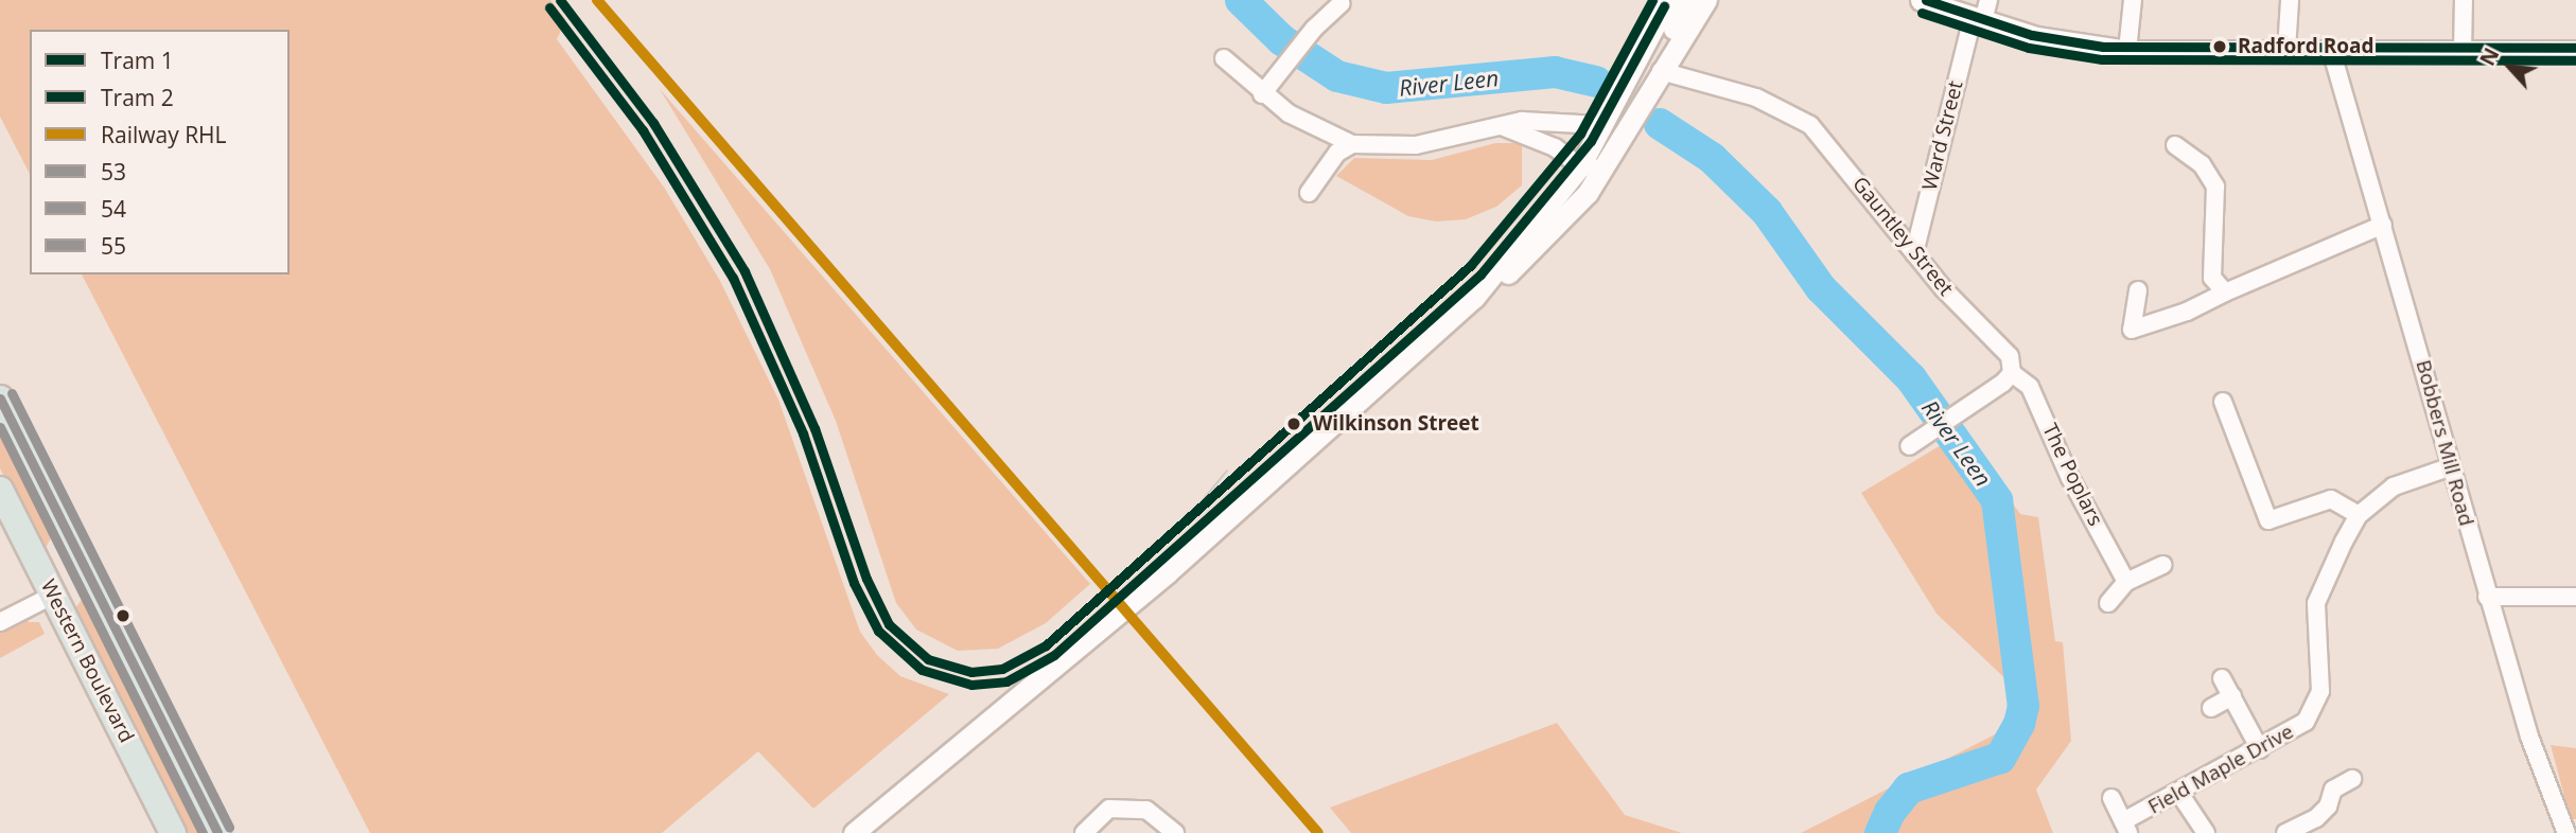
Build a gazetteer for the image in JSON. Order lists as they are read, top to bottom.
{
  "streets": {
    "highway": ["Western Boulevard"],
    "street": [
      "Ward Street",
      "Gauntley Street",
      "Bobbers Mill Road",
      "The Poplars",
      "Field Maple Drive"
    ]
  },
  "crossings": [
    ["Ward Street", "Gauntley Street"],
    ["Gauntley Street", "The Poplars"],
    ["Bobbers Mill Road", "Field Maple Drive"]
  ],
  "water": ["River Leen"],
  "places": ["Radford Road", "Wilkinson Street"],
  "lines": [
    "tram line 1",
    "rail line RHL",
    "tram line 2",
    "transit line 55",
    "transit line 53",
    "transit line 54"
  ],
  "legend": [
    "Tram 1",
    "Tram 2",
    "Railway RHL",
    "53",
    "54",
    "55"
  ],
  "north": "top left"
}
